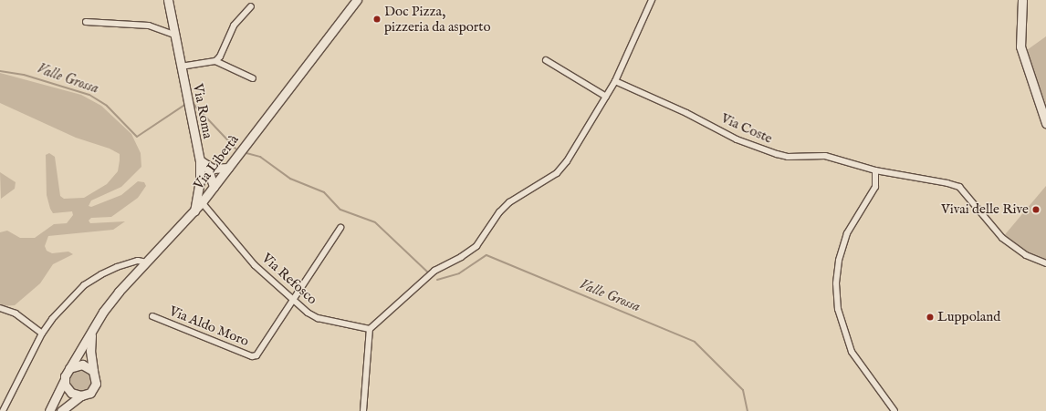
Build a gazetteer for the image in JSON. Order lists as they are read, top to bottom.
{
  "streets": {
    "main road": ["Via Roma", "Via Libertà"],
    "street": ["Via Coste", "Via Refosco", "Via Aldo Moro"]
  },
  "crossings": [
    ["Via Roma", "Via Libertà"],
    ["Via Libertà", "Via Refosco"],
    ["Via Refosco", "Via Aldo Moro"]
  ],
  "water": ["Valle Grossa"],
  "places": ["Doc Pizza, pizzeria da asporto", "Vivai delle Rive", "Luppoland"]
}
